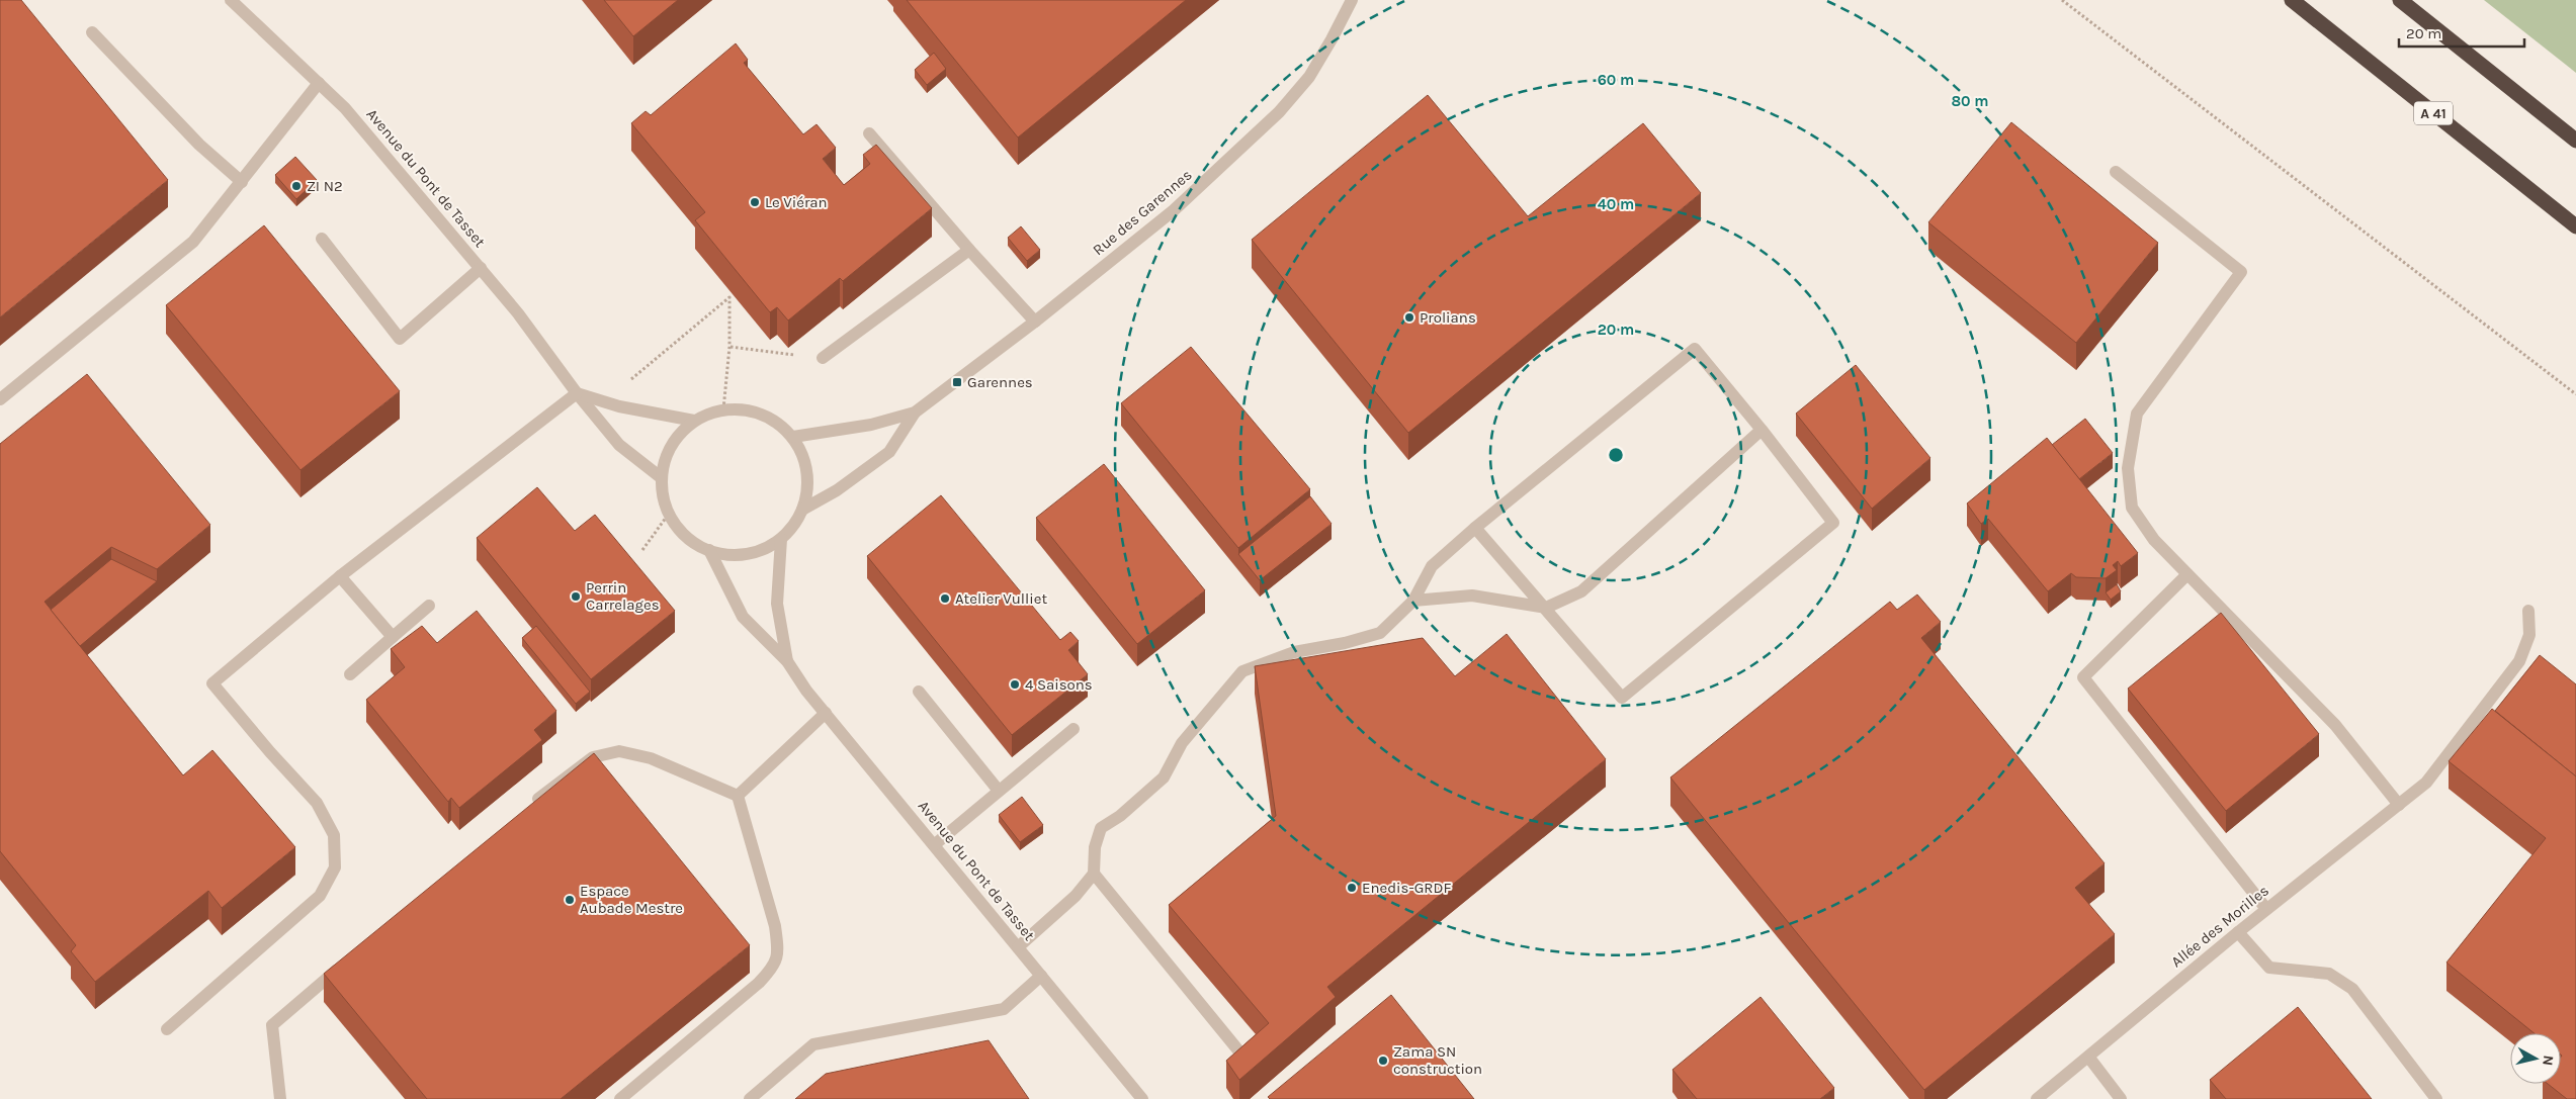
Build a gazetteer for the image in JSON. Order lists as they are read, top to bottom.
{
  "streets": {
    "highway": ["A 41"],
    "street": ["Avenue du Pont de Tasset", "Rue des Garennes", "Allée des Morilles"]
  },
  "crossings": [
    ["Avenue du Pont de Tasset", "Rue des Garennes"]
  ],
  "places": {
    "other": [
      "ZI N2",
      "Le Viéran",
      "Prolians",
      "Perrin Carrelages",
      "Atelier Vulliet",
      "4 Saisons",
      "Enedis-GRDF",
      "Espace Aubade Mestre",
      "Zama SN construction"
    ],
    "transit": ["Garennes"]
  },
  "scale_bar": "20 m",
  "north": "right",
  "rings": [
    "60 m",
    "80 m",
    "40 m",
    "20 m"
  ]
}
